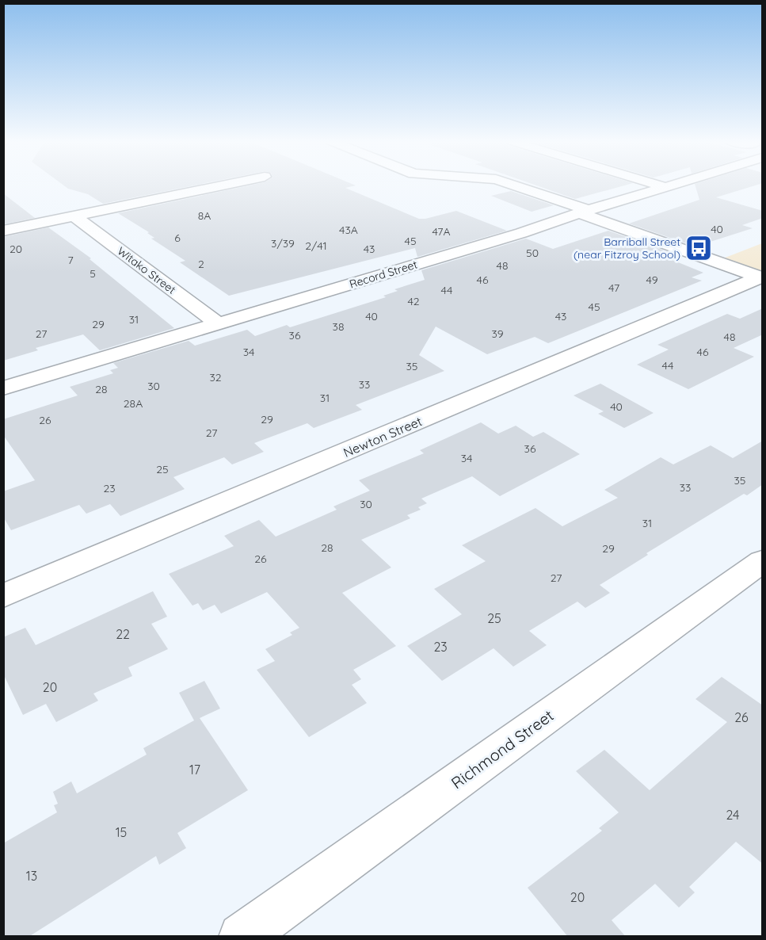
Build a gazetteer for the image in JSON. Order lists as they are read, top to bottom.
{
  "streets": {
    "street": [
      "Witako Street",
      "Record Street",
      "Newton Street",
      "Richmond Street"
    ]
  },
  "crossings": [
    ["Witako Street", "Record Street"]
  ],
  "places": {
    "bus stop": ["Barriball Street (near Fitzroy School)"]
  },
  "house_numbers": [
    "8A",
    "40",
    "43A",
    "47A",
    "6",
    "45",
    "3/39",
    "2/41",
    "20",
    "43",
    "50",
    "7",
    "2",
    "48",
    "5",
    "46",
    "49",
    "47",
    "44",
    "42",
    "45",
    "40",
    "43",
    "31",
    "29",
    "38",
    "27",
    "39",
    "36",
    "48",
    "34",
    "46",
    "44",
    "35",
    "32",
    "33",
    "30",
    "28",
    "31",
    "28A",
    "40",
    "29",
    "26",
    "27",
    "36",
    "34",
    "25",
    "35",
    "33",
    "23",
    "30",
    "31",
    "28",
    "29",
    "26",
    "27",
    "25",
    "22",
    "23",
    "20",
    "26",
    "17",
    "24",
    "15",
    "13",
    "20"
  ]
}
